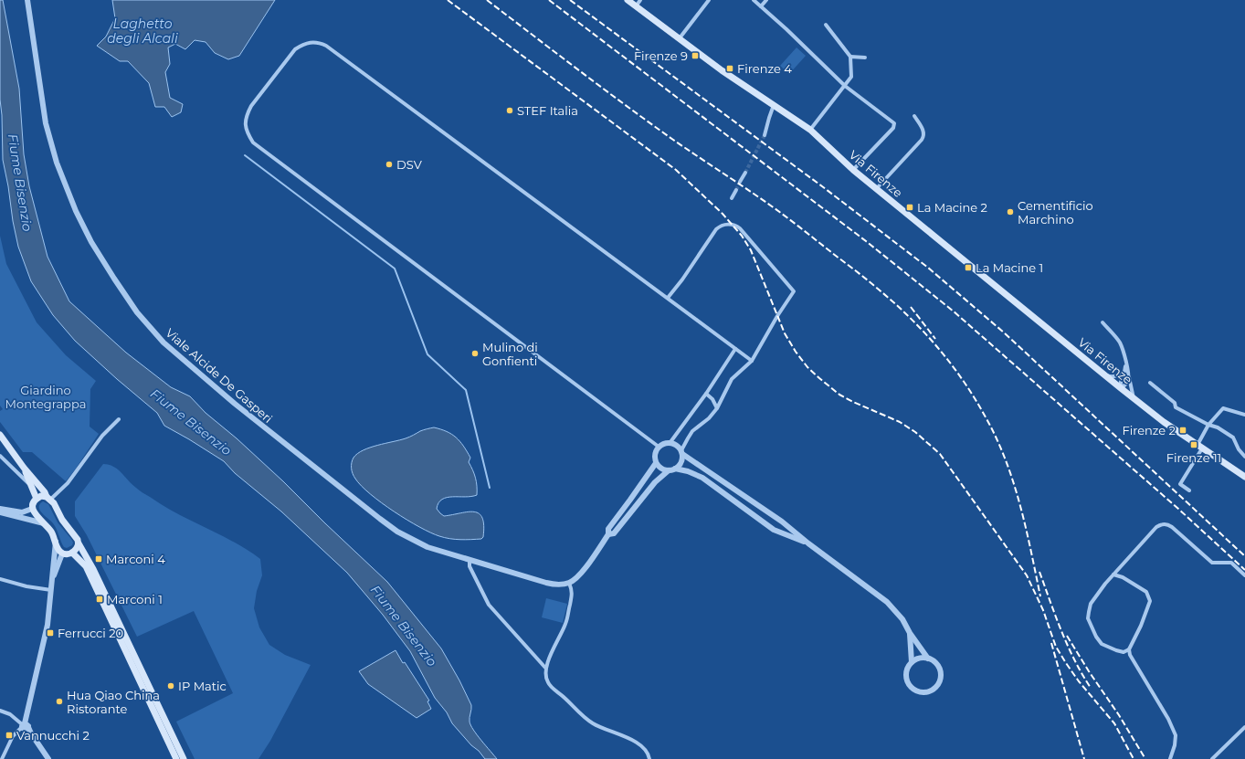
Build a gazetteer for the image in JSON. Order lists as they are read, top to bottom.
{
  "streets": {
    "main road": ["Via Firenze"],
    "street": ["Viale Alcide De Gasperi"]
  },
  "water": ["Laghetto degli Alcali", "Fiume Bisenzio"],
  "parks": ["Giardino Montegrappa"],
  "places": {
    "transit": [
      "Firenze 9",
      "Firenze 4",
      "La Macine 2",
      "La Macine 1",
      "Firenze 2",
      "Firenze 11",
      "Marconi 4",
      "Marconi 1",
      "Ferrucci 20",
      "Vannucchi 2"
    ],
    "other": [
      "STEF Italia",
      "DSV",
      "Cementificio Marchino",
      "Mulino di Gonfienti",
      "IP Matic",
      "Hua Qiao China Ristorante"
    ]
  }
}
